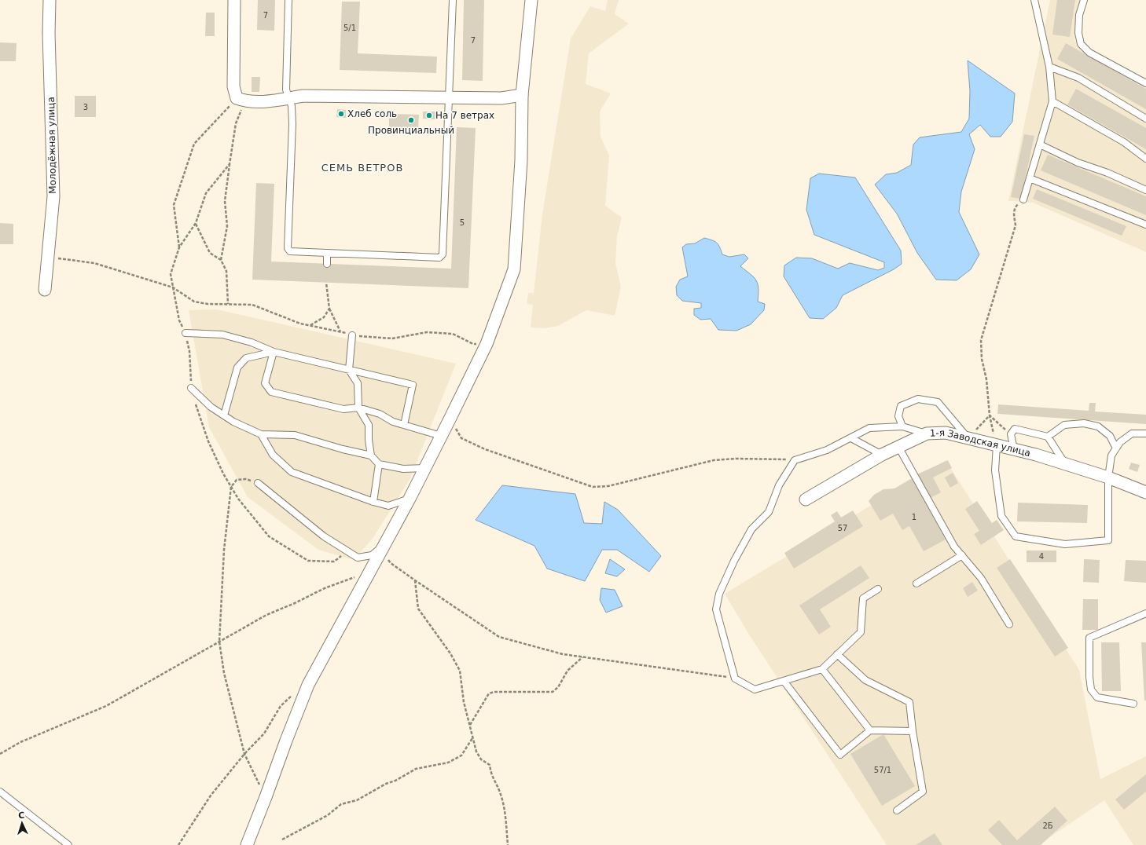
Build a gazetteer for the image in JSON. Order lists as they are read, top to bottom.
{
  "streets": {
    "street": ["Молодёжная улица", "1-я Заводская улица"]
  },
  "districts": ["СЕМЬ ВЕТРОВ"],
  "places": ["Хлеб соль", "На 7 ветрах", "Провинциальный"],
  "house_numbers": [
    "7",
    "5/1",
    "7",
    "3",
    "5",
    "1",
    "57",
    "4",
    "57/1",
    "2Б"
  ],
  "north": "top"
}
